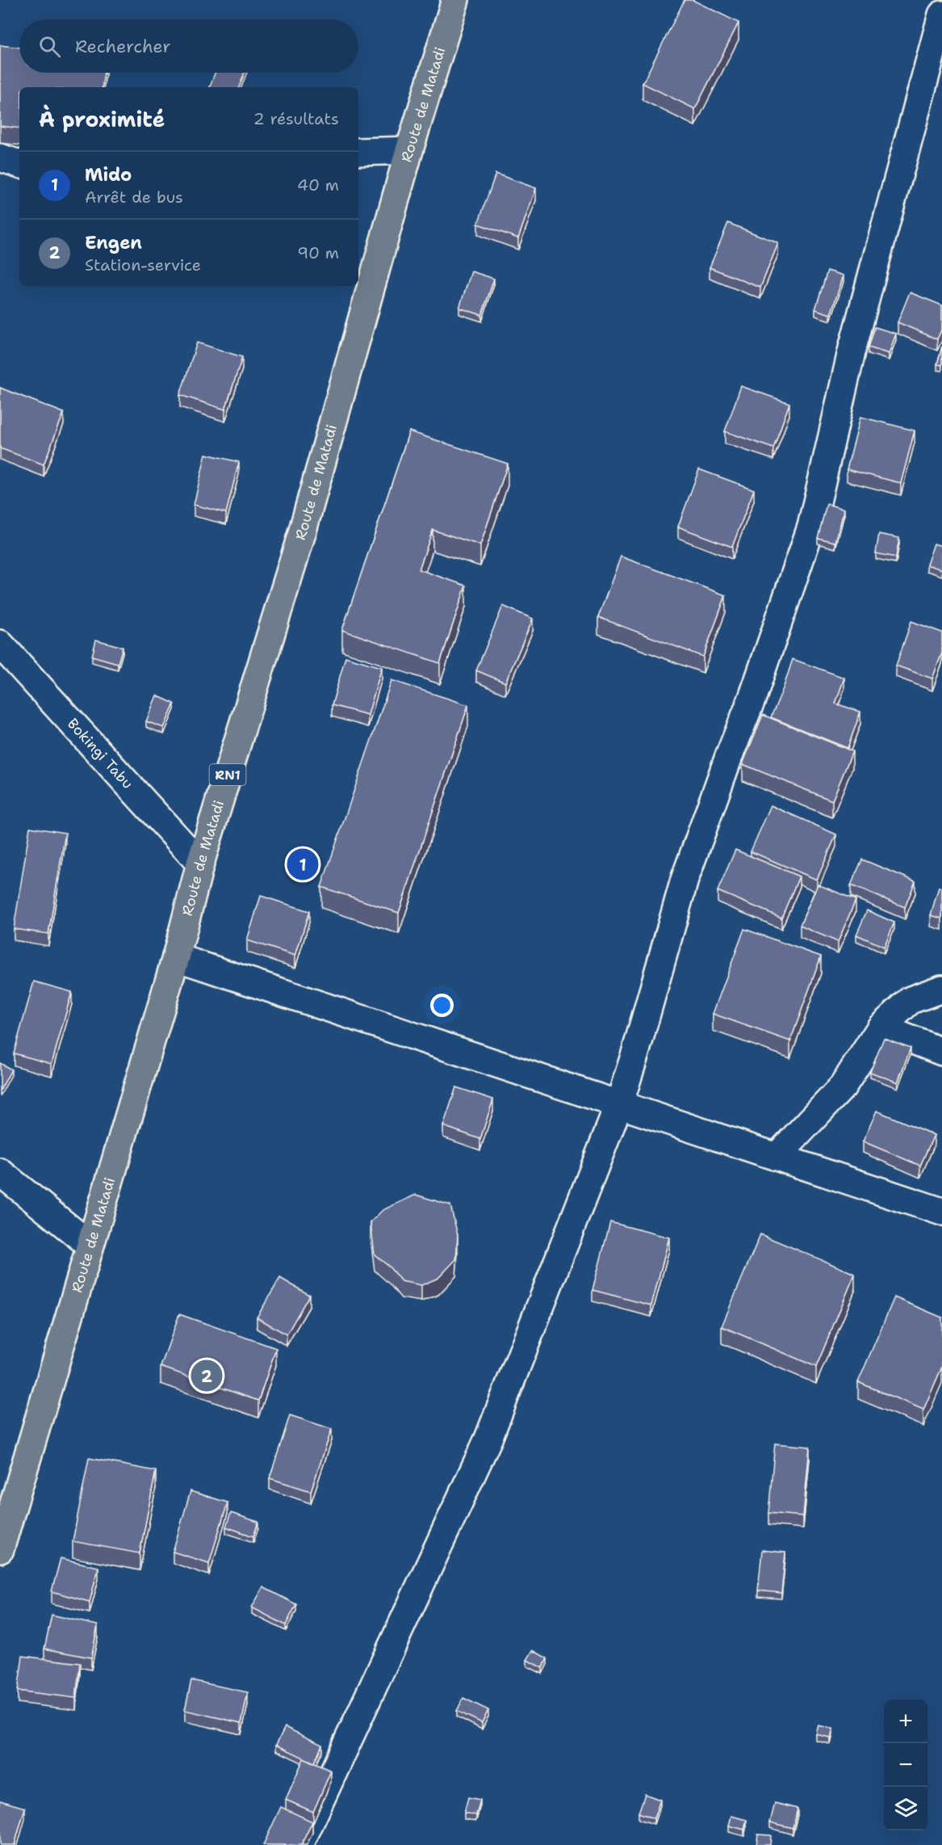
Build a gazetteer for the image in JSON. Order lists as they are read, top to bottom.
{
  "streets": {
    "highway": ["Route de Matadi", "RN1"],
    "street": ["Bokingi Tabu"]
  },
  "crossings": [
    ["Route de Matadi", "Bokingi Tabu"]
  ],
  "page": {
    "search": "Rechercher",
    "heading": ["À proximité", "2 résultats"],
    "list": [
      {
        "mark": "1",
        "name": "Mido",
        "note": "Arrêt de bus",
        "value": "40 m"
      },
      {
        "mark": "2",
        "name": "Engen",
        "note": "Station-service",
        "value": "90 m"
      }
    ],
    "pins": ["1", "2"],
    "map_buttons": ["+", "−"]
  }
}
